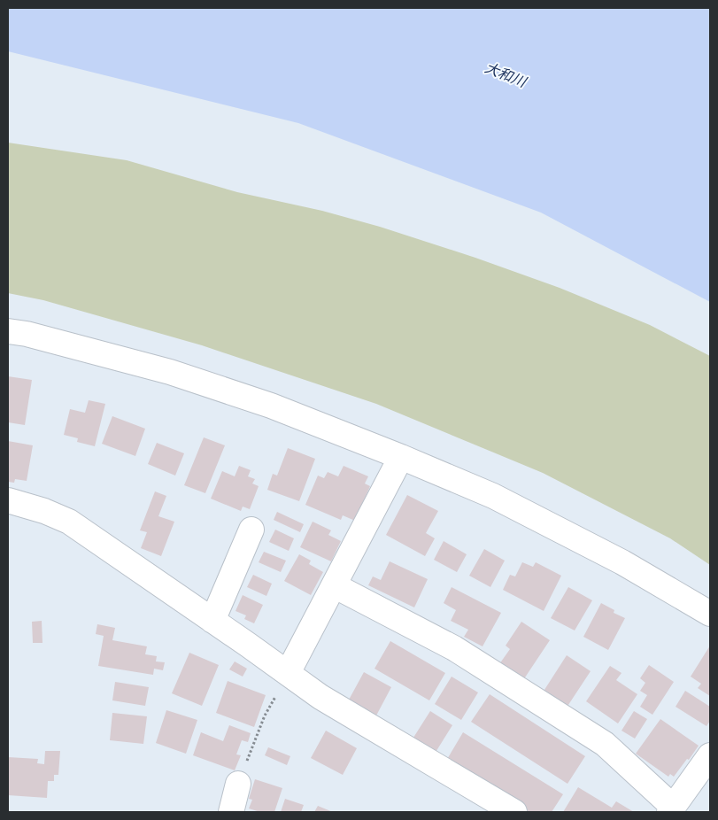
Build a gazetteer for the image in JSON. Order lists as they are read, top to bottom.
{
  "water": ["大和川"]
}
